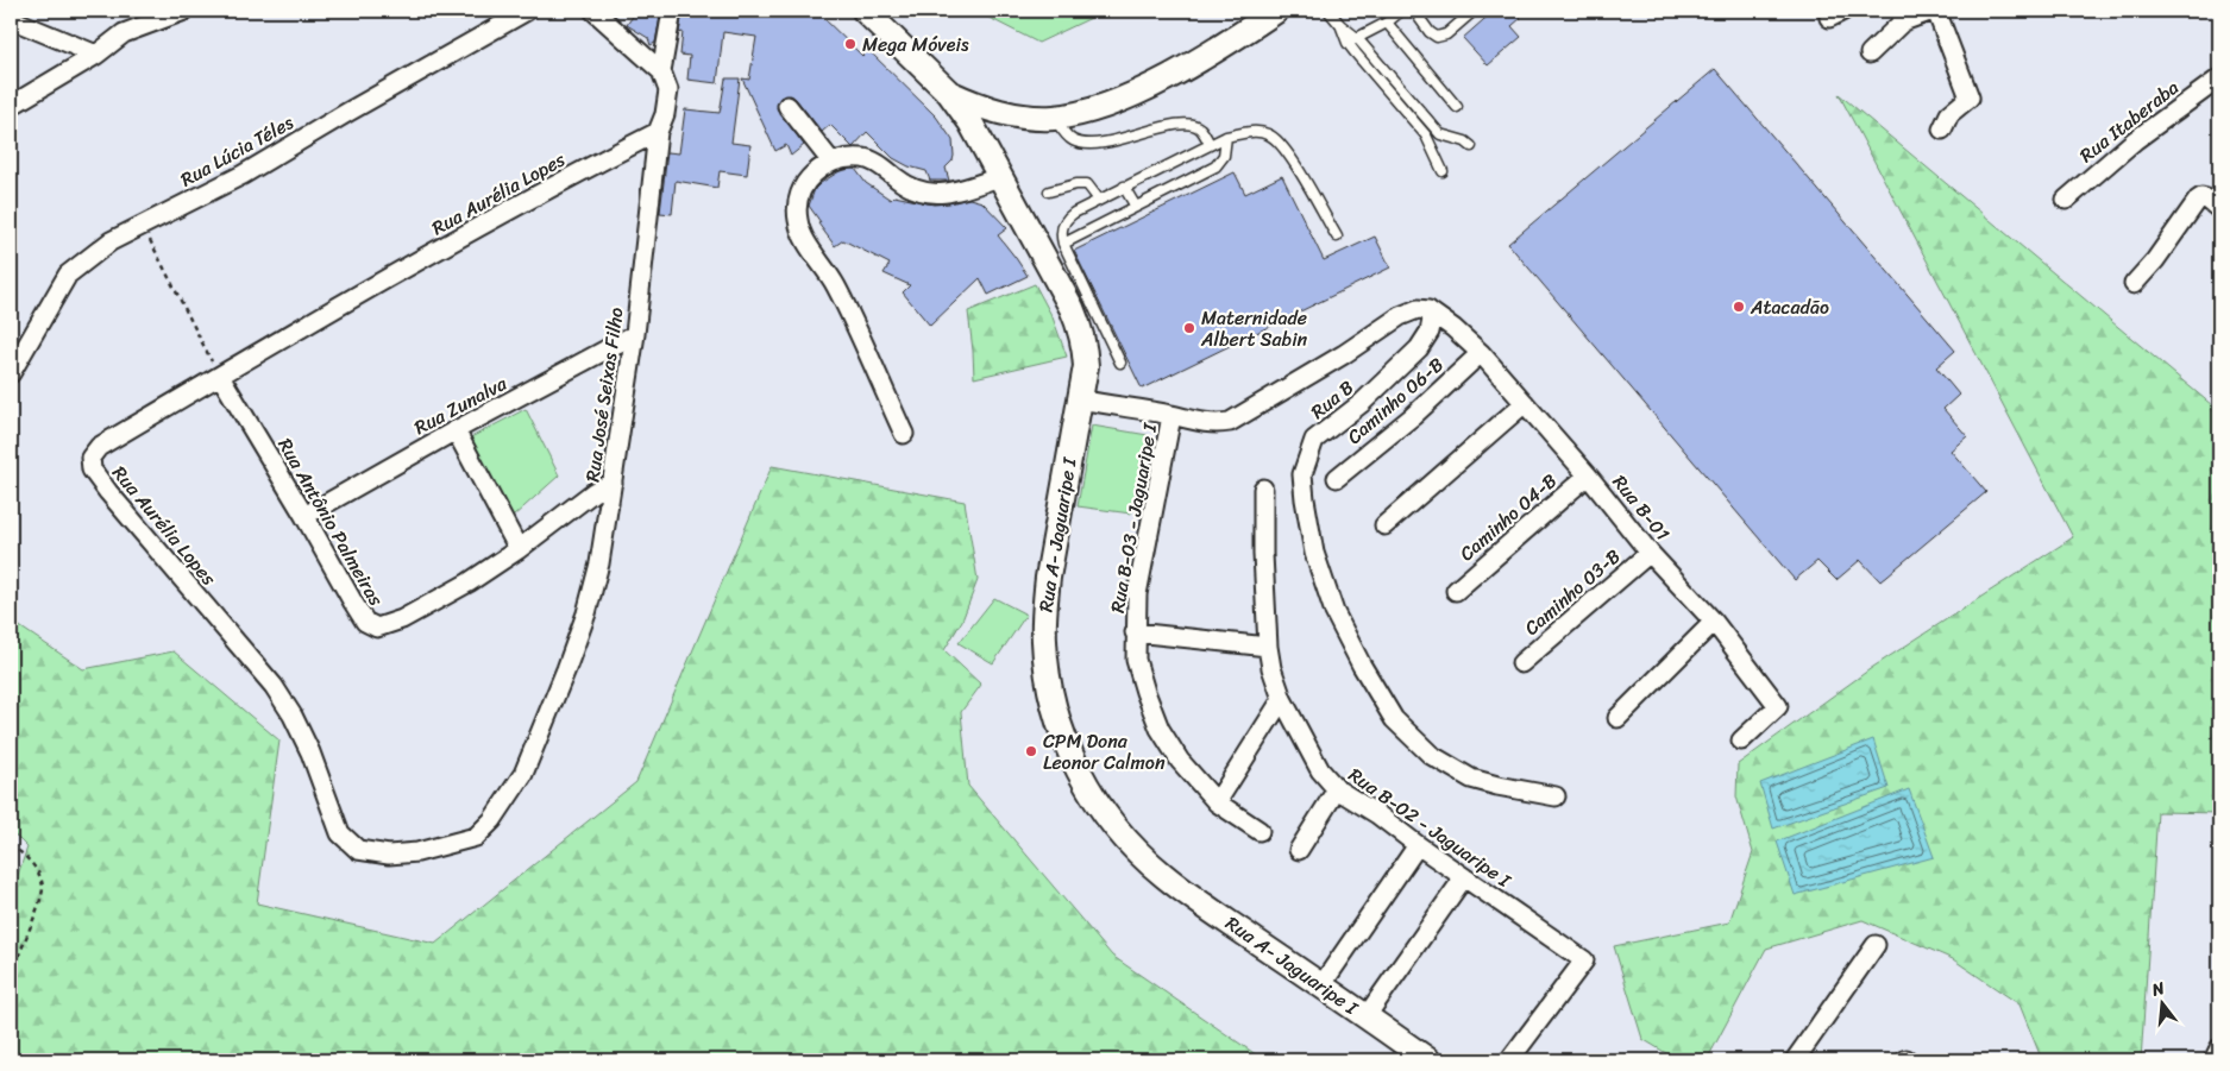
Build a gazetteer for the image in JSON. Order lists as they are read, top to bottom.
{
  "streets": {
    "main road": ["Rua A- Jaguaripe I"],
    "street": [
      "Rua Itaberaba",
      "Rua Lúcia Téles",
      "Rua Aurélia Lopes",
      "Rua José Seixas Filho",
      "Rua B",
      "Caminho 06-B",
      "Rua Zunalva",
      "Rua B-01",
      "Caminho 04-B",
      "Rua B-03 - Jaguaripe I",
      "Rua Antônio Palmeiras",
      "Caminho 03-B",
      "Rua B-02 - Jaguaripe I"
    ]
  },
  "crossings": [
    ["Rua Aurélia Lopes", "Rua José Seixas Filho"],
    ["Rua Aurélia Lopes", "Rua Antônio Palmeiras"],
    ["Rua José Seixas Filho", "Rua Zunalva"],
    ["Rua José Seixas Filho", "Rua Antônio Palmeiras"],
    ["Rua B", "Rua B-01"],
    ["Rua B", "Rua B-03 - Jaguaripe I"],
    ["Rua B", "Rua A- Jaguaripe I"],
    ["Caminho 06-B", "Rua B-01"],
    ["Rua Zunalva", "Rua Antônio Palmeiras"],
    ["Rua B-01", "Caminho 04-B"],
    ["Rua B-01", "Caminho 03-B"]
  ],
  "places": [
    "Mega Móveis",
    "Atacadão",
    "Maternidade Albert Sabin",
    "CPM Dona Leonor Calmon"
  ],
  "north": "top"
}
